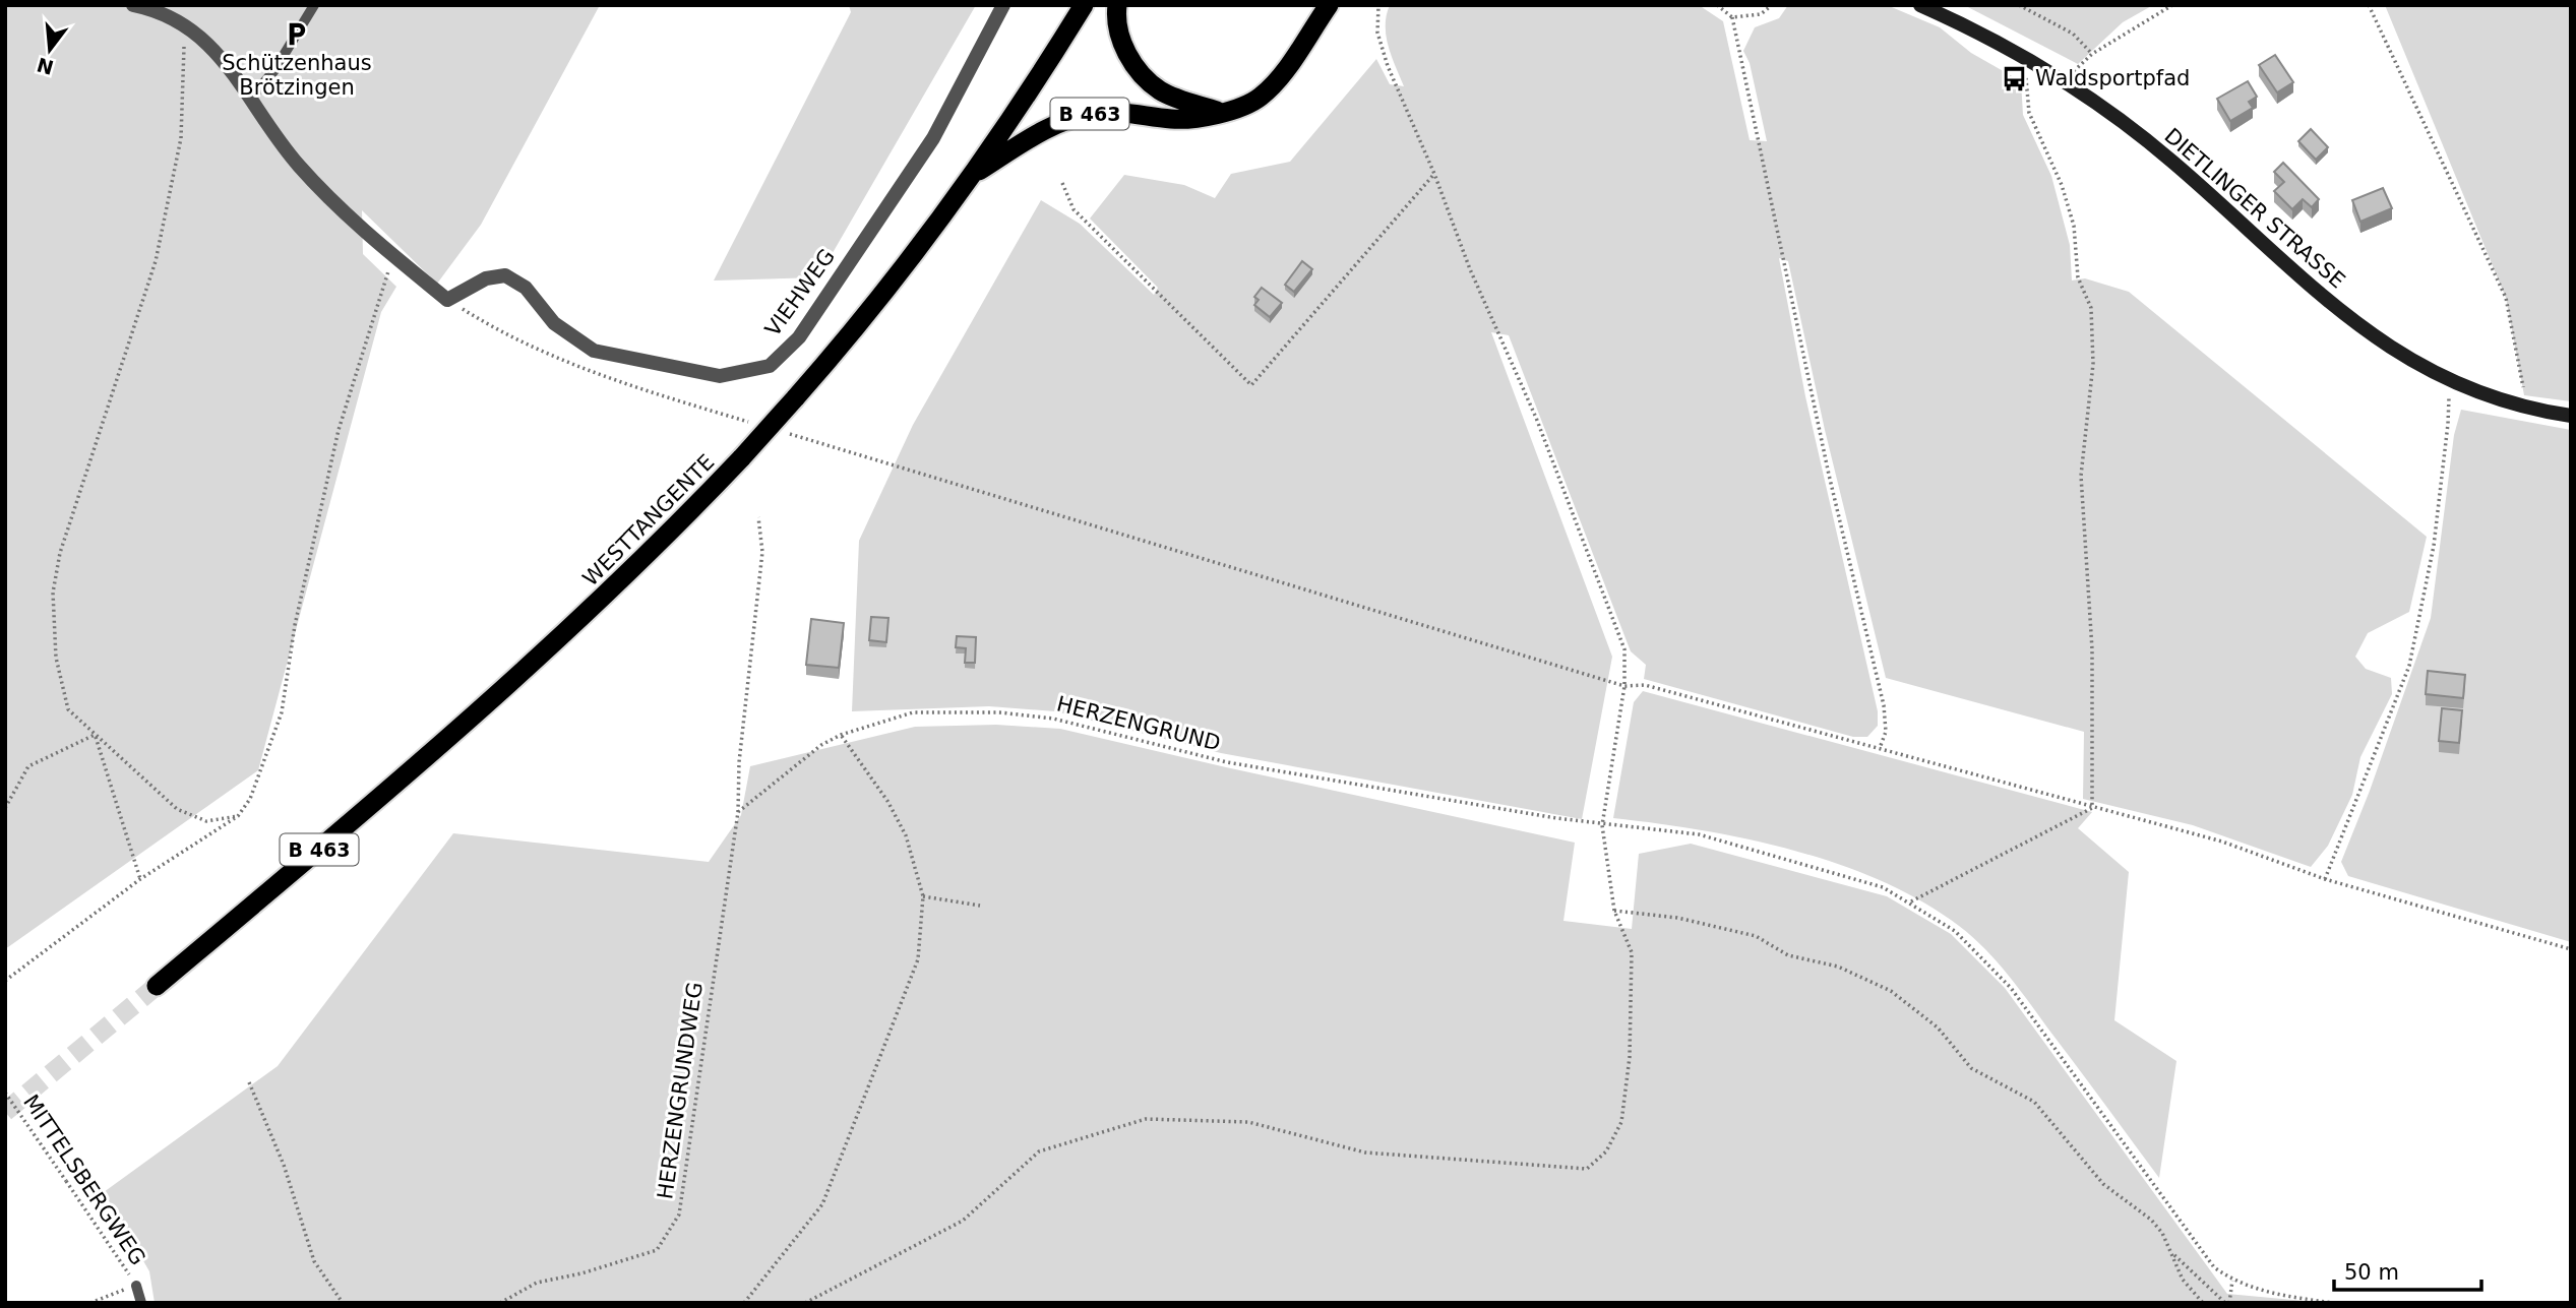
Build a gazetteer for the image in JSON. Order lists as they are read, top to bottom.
{
  "streets": {
    "highway": ["B 463", "WESTTANGENTE"],
    "main road": ["DIETLINGER STRASSE"],
    "street": ["VIEHWEG"],
    "path": ["HERZENGRUND", "HERZENGRUNDWEG", "MITTELSBERGWEG"]
  },
  "crossings": [
    ["B 463", "WESTTANGENTE"],
    ["HERZENGRUND", "HERZENGRUNDWEG"]
  ],
  "places": {
    "parking": ["Schützenhaus Brötzingen"],
    "bus stop": ["Waldsportpfad"]
  },
  "scale_bar": "50 m",
  "north": "bottom"
}
